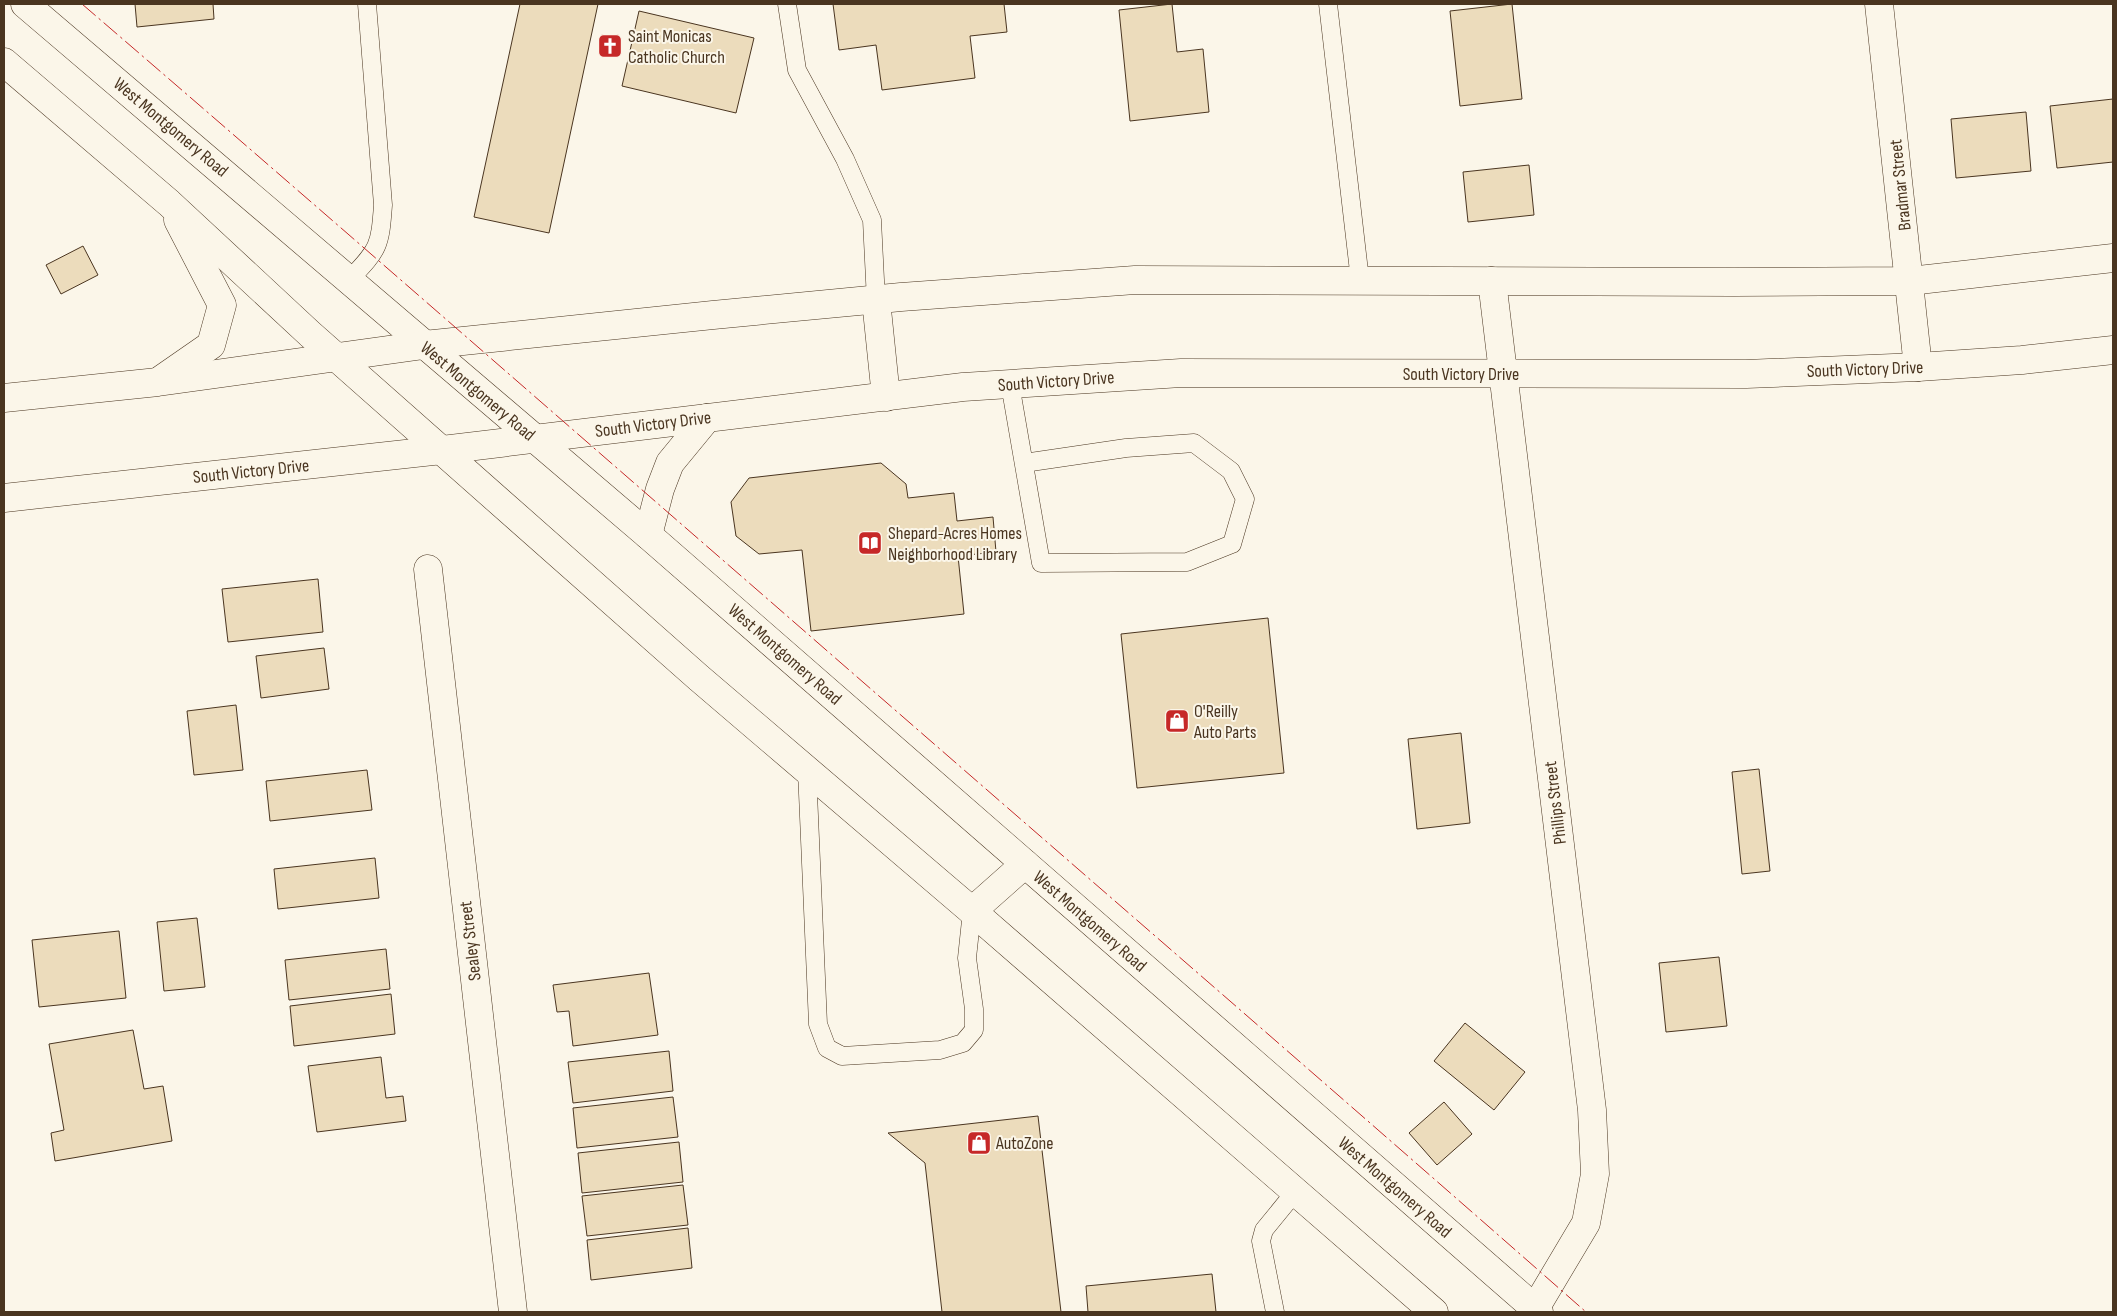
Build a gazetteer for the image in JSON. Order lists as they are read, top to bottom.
{
  "streets": {
    "main road": [
      "West Montgomery Road",
      "Bradmar Street",
      "South Victory Drive",
      "Phillips Street",
      "Sealey Street"
    ]
  },
  "crossings": [
    ["West Montgomery Road", "South Victory Drive"],
    ["West Montgomery Road", "Phillips Street"],
    ["Bradmar Street", "South Victory Drive"],
    ["South Victory Drive", "Phillips Street"]
  ],
  "places": {
    "church": ["Saint Monicas Catholic Church"],
    "library": ["Shepard-Acres Homes Neighborhood Library"],
    "shop": ["O'Reilly Auto Parts", "AutoZone"]
  }
}
